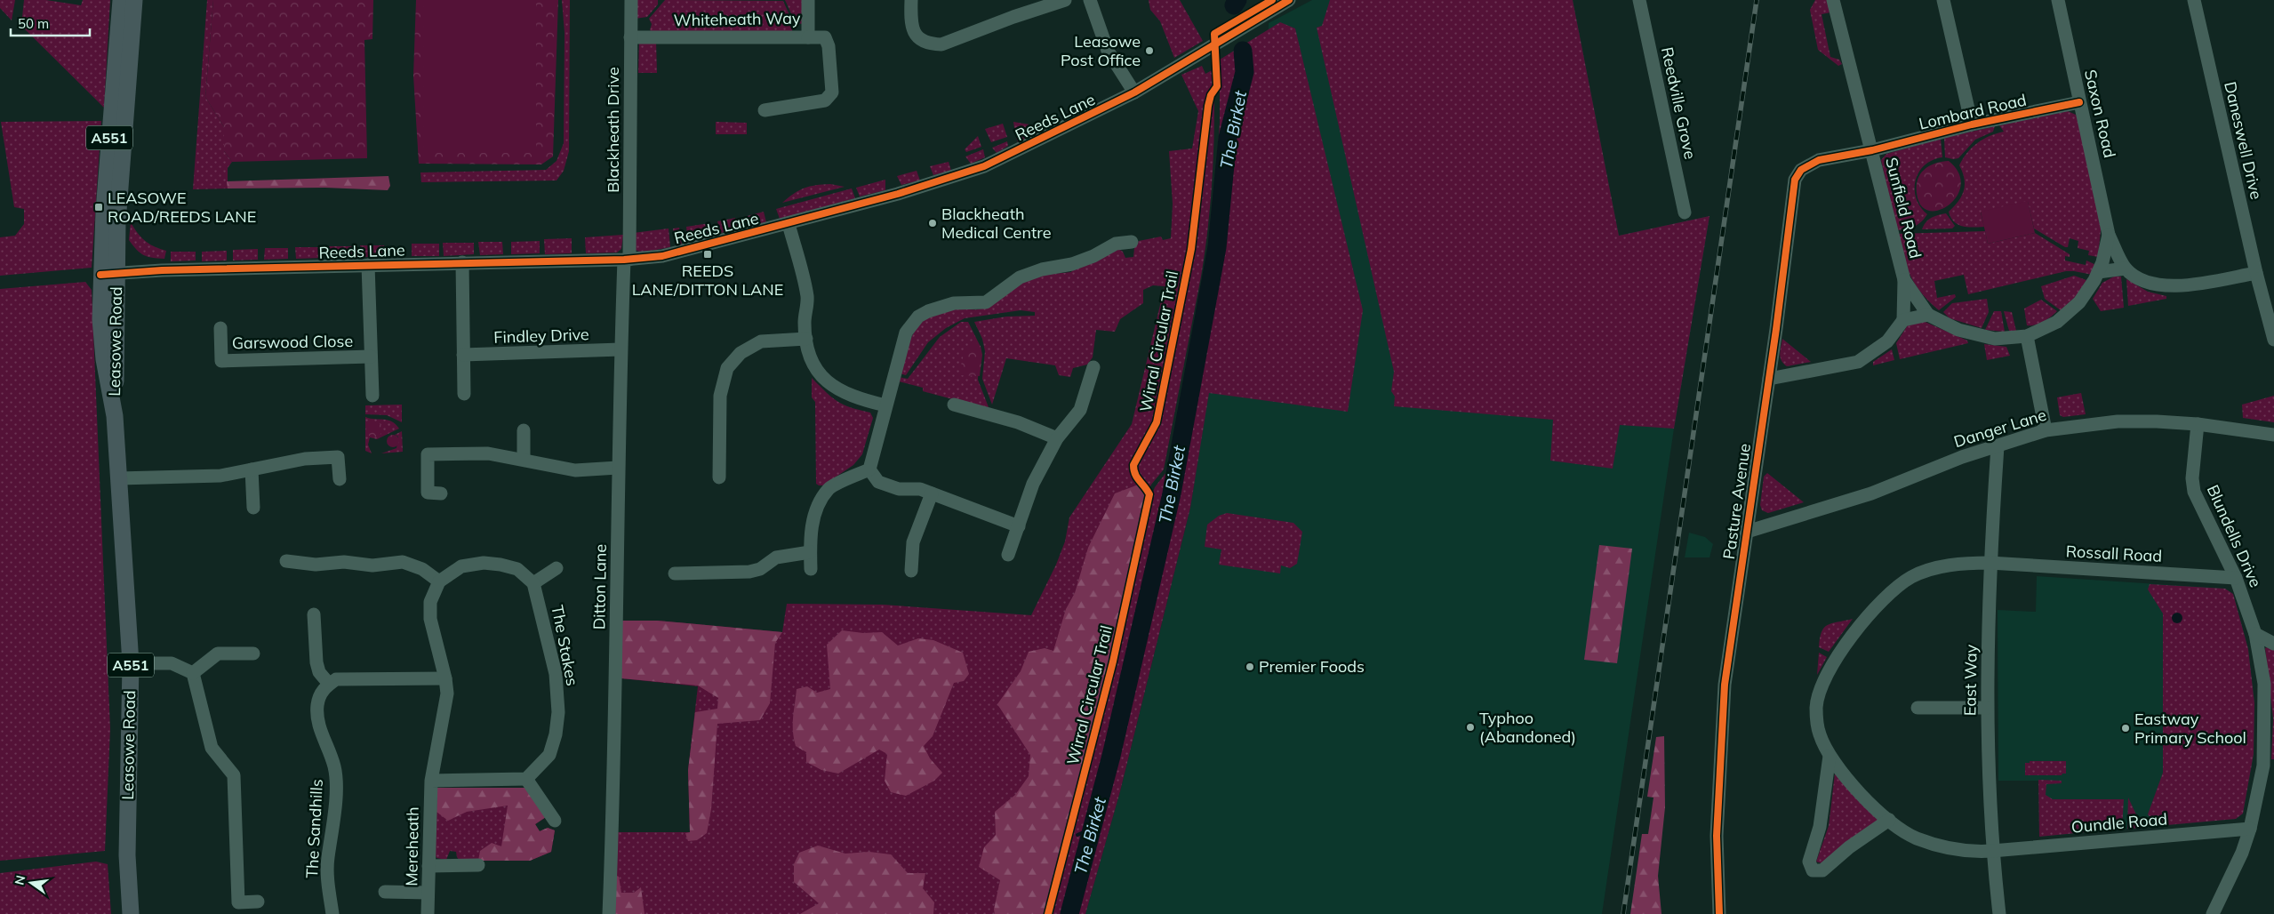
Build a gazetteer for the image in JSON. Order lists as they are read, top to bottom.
{
  "streets": {
    "main road": ["A551", "Leasowe Road"],
    "street": [
      "Whiteheath Way",
      "Reedville Grove",
      "Lombard Road",
      "Saxon Road",
      "Reeds Lane",
      "Blackheath Drive",
      "Daneswell Drive",
      "Sunfield Road",
      "Findley Drive",
      "Garswood Close",
      "Danger Lane",
      "Pasture Avenue",
      "Blundells Drive",
      "Rossall Road",
      "Ditton Lane",
      "The Stakes",
      "East Way",
      "Oundle Road",
      "The Sandhills",
      "Mereheath"
    ],
    "cycle path": ["Wirral Circular Trail"]
  },
  "crossings": [
    ["Whiteheath Way", "Blackheath Drive"],
    ["Lombard Road", "Saxon Road"],
    ["Lombard Road", "Sunfield Road"],
    ["Lombard Road", "Pasture Avenue"],
    ["Reeds Lane", "Blackheath Drive"],
    ["Reeds Lane", "Leasowe Road"],
    ["Reeds Lane", "Ditton Lane"],
    ["Blackheath Drive", "Ditton Lane"],
    ["Sunfield Road", "Pasture Avenue"],
    ["Findley Drive", "Ditton Lane"],
    ["Danger Lane", "Pasture Avenue"],
    ["Danger Lane", "Blundells Drive"],
    ["Danger Lane", "East Way"],
    ["Blundells Drive", "Rossall Road"],
    ["Blundells Drive", "Oundle Road"],
    ["Rossall Road", "East Way"],
    ["Rossall Road", "Oundle Road"],
    ["East Way", "Oundle Road"]
  ],
  "water": ["The Birket"],
  "places": {
    "other": [
      "Leasowe Post Office",
      "Blackheath Medical Centre",
      "Premier Foods",
      "Typhoo (Abandoned)",
      "Eastway Primary School"
    ],
    "transit": ["LEASOWE ROAD/REEDS LANE", "REEDS LANE/DITTON LANE"]
  },
  "scale_bar": "50 m",
  "north": "left"
}
